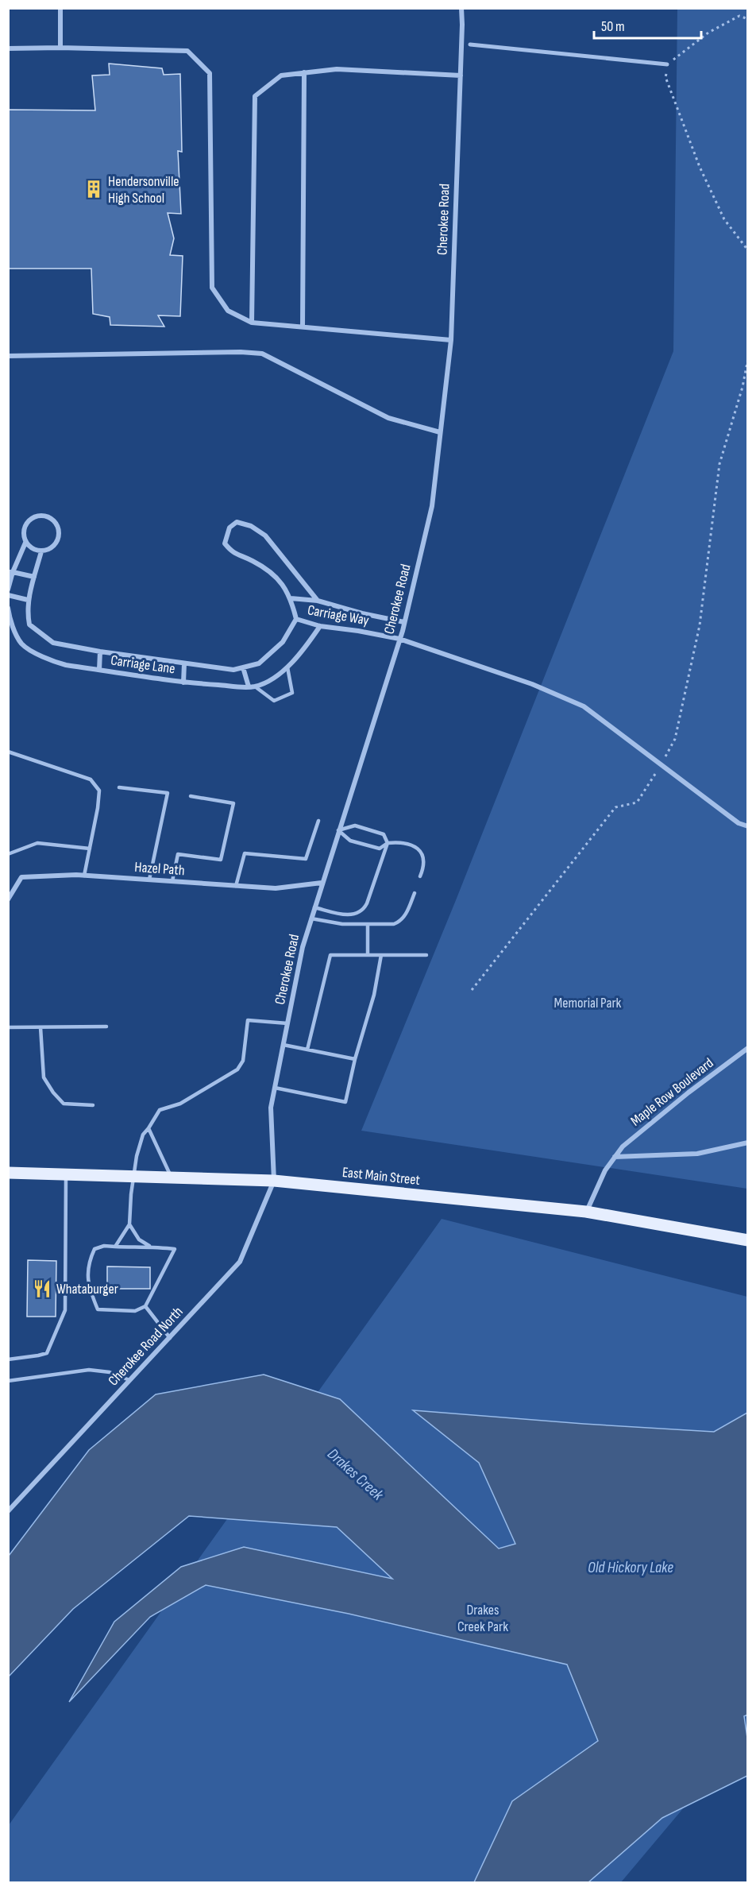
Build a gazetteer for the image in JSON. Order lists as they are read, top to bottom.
{
  "streets": {
    "main road": ["East Main Street"],
    "street": [
      "Cherokee Road",
      "Carriage Way",
      "Carriage Lane",
      "Hazel Path",
      "Maple Row Boulevard",
      "Cherokee Road North"
    ]
  },
  "crossings": [
    ["Cherokee Road", "Carriage Way"],
    ["Cherokee Road", "Hazel Path"],
    ["Cherokee Road", "East Main Street"],
    ["Cherokee Road", "Cherokee Road North"],
    ["Carriage Way", "Carriage Lane"],
    ["Maple Row Boulevard", "East Main Street"],
    ["East Main Street", "Cherokee Road North"]
  ],
  "water": ["Drakes Creek", "Old Hickory Lake"],
  "parks": ["Memorial Park", "Drakes Creek Park"],
  "places": {
    "building": ["Hendersonville High School"],
    "restaurant": ["Whataburger"]
  },
  "scale_bar": "50 m"
}
